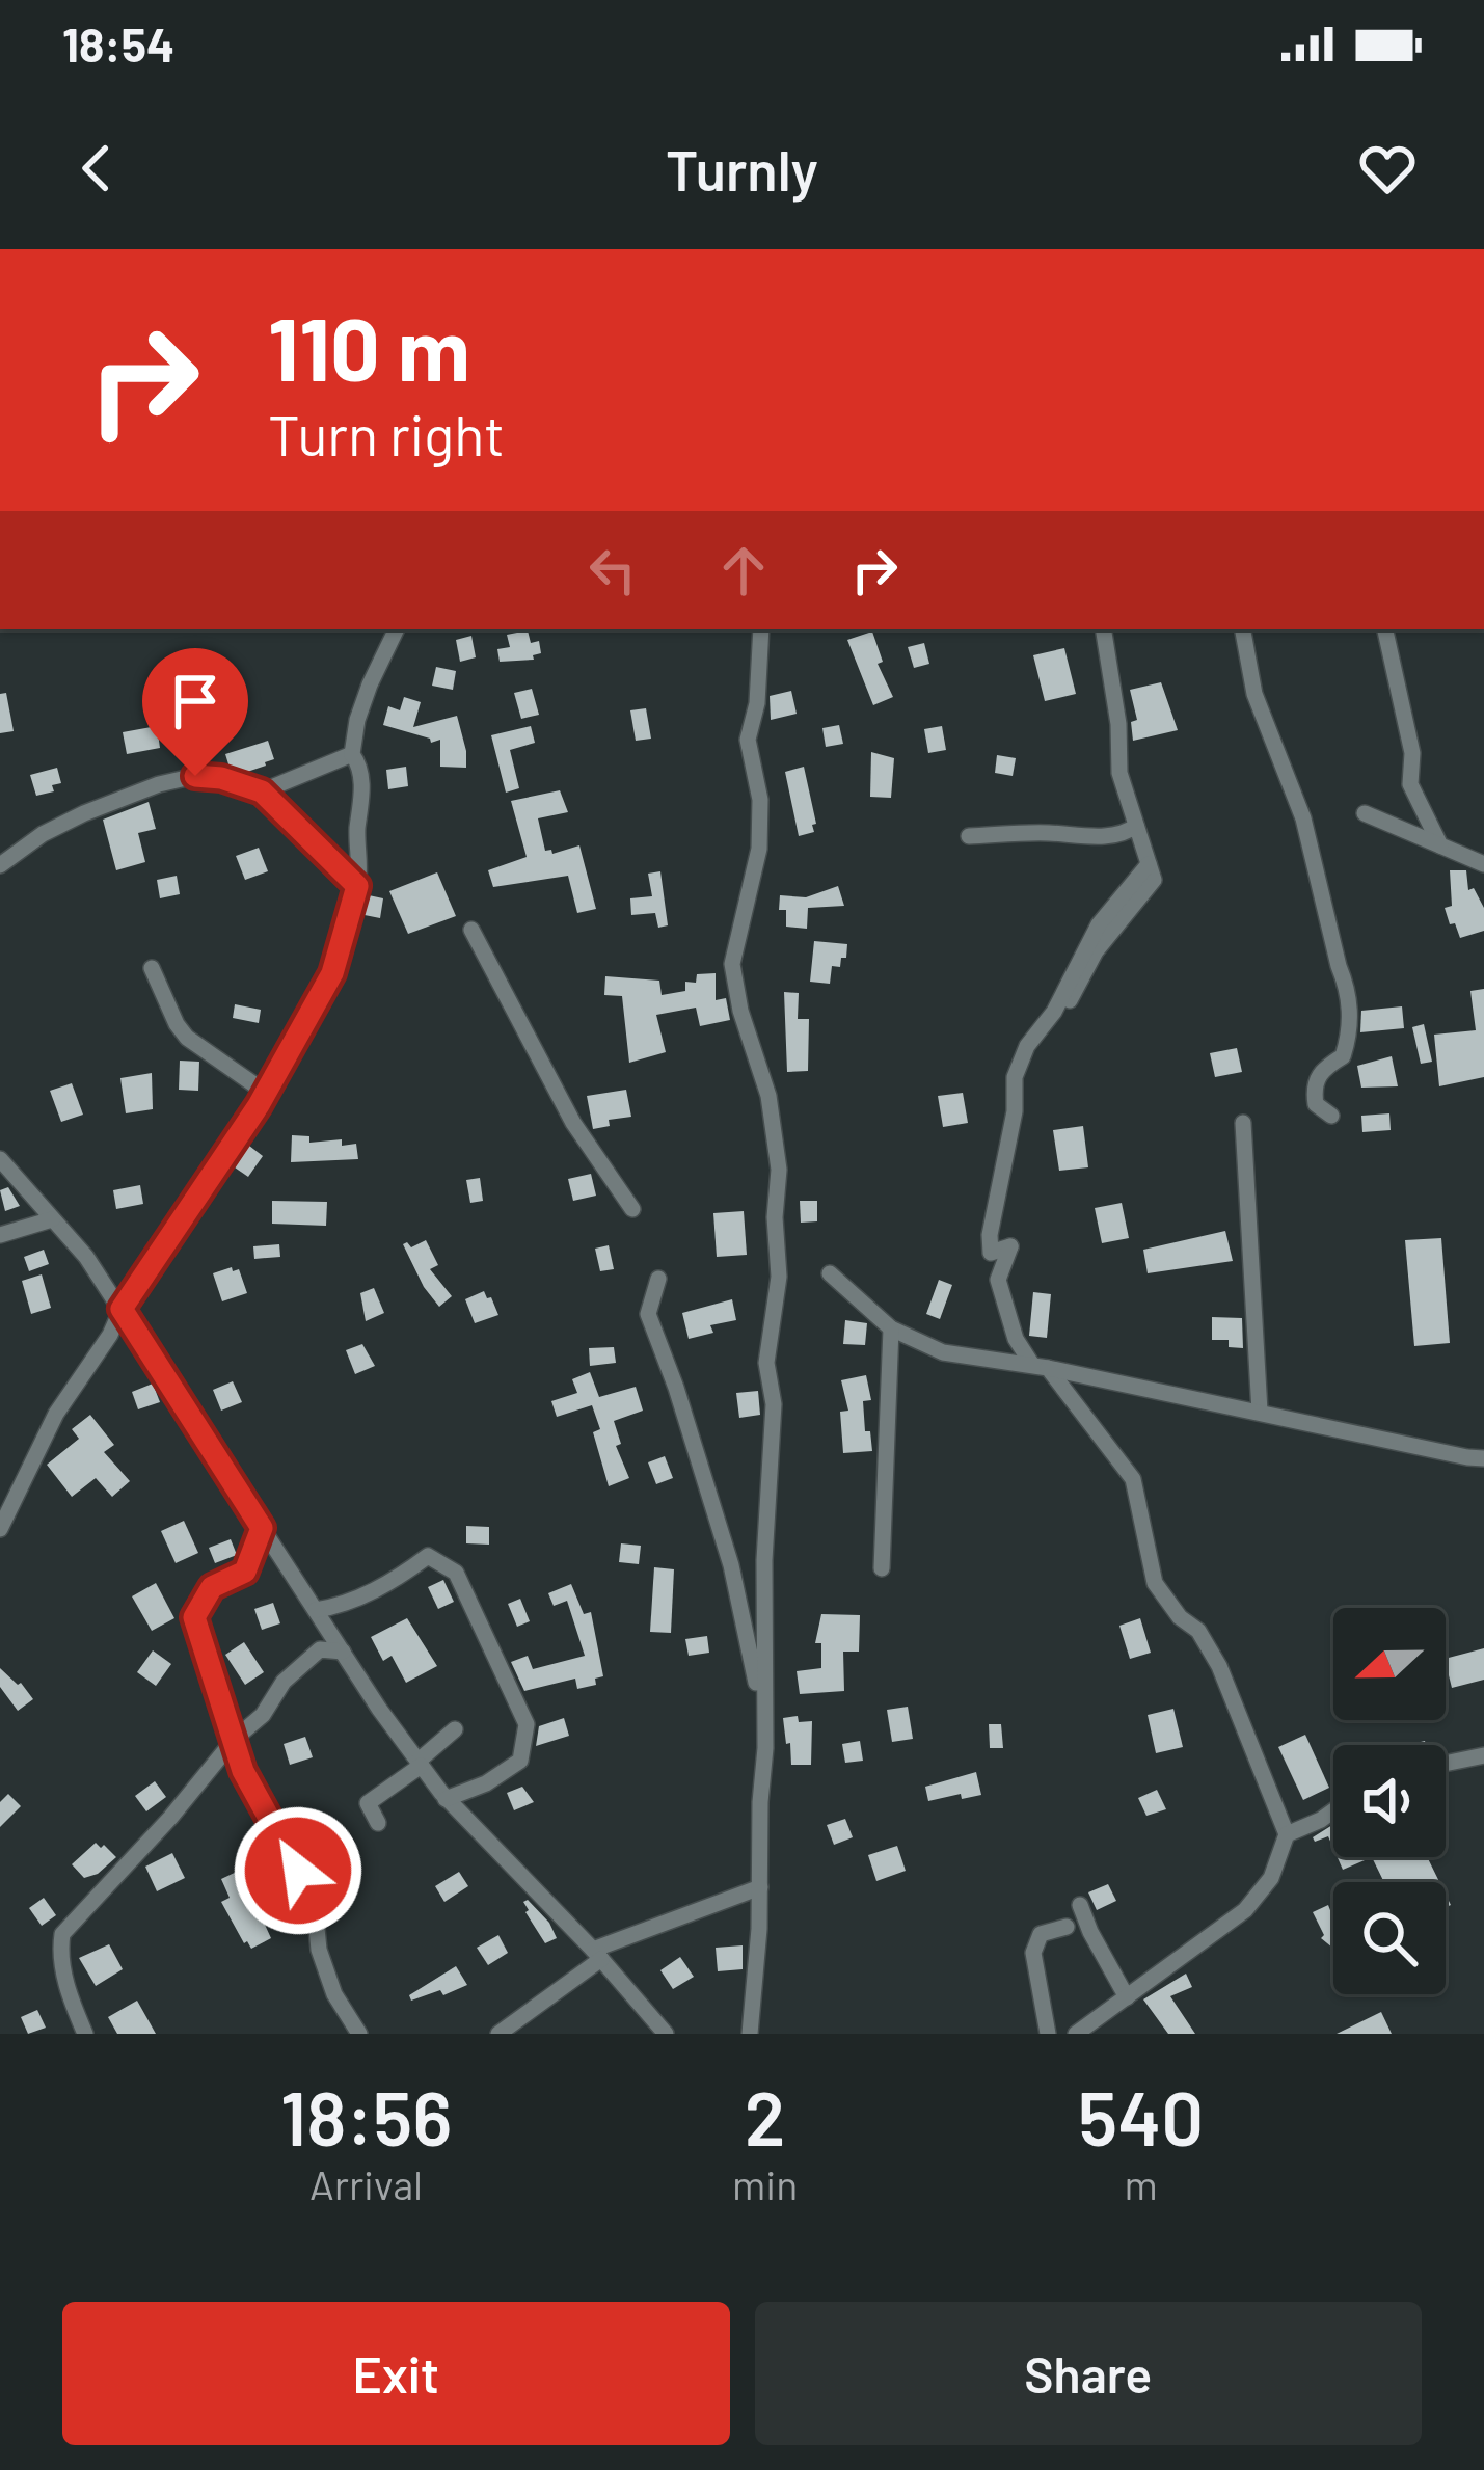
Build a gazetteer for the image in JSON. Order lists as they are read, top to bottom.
{
  "north": "left",
  "page": {
    "status": "18:54",
    "header": "Turnly",
    "turn": ["110 m", "Turn right"],
    "eta": [
      "18:56",
      "Arrival",
      "2",
      "min",
      "540",
      "m"
    ],
    "buttons": ["Exit", "Share"]
  }
}
